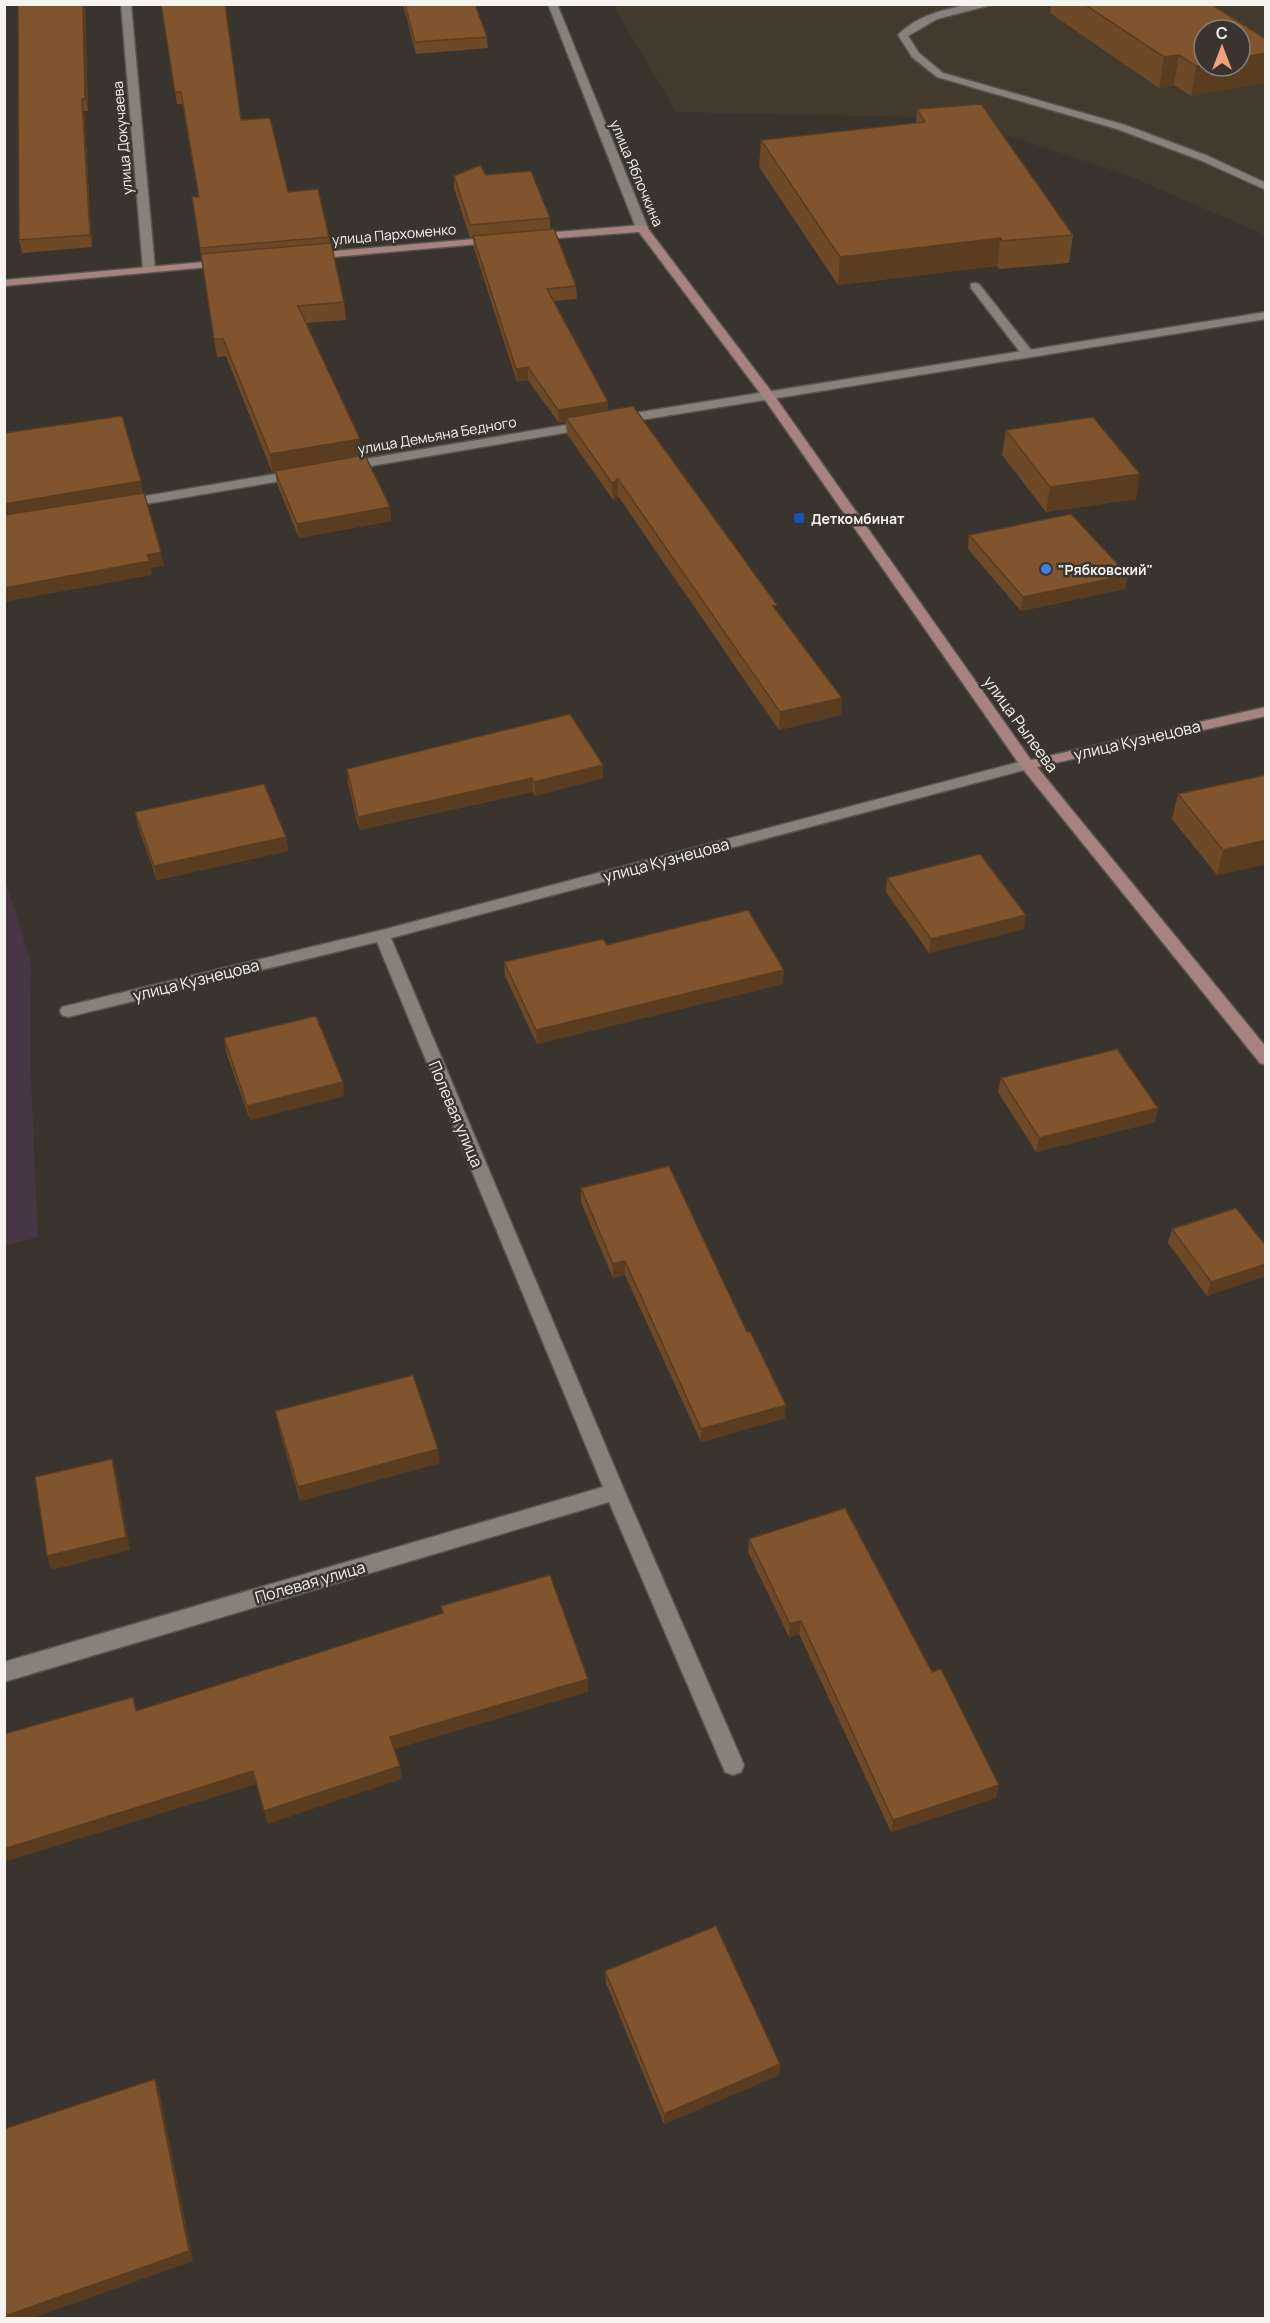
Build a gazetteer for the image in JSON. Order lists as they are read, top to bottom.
{
  "streets": {
    "street": [
      "улица Докучаева",
      "улица Яблочкина",
      "улица Пархоменко",
      "улица Демьяна Бедного",
      "улица Рылеева",
      "улица Кузнецова",
      "Полевая улица"
    ]
  },
  "crossings": [
    ["улица Яблочкина", "улица Пархоменко"],
    ["улица Яблочкина", "улица Демьяна Бедного"],
    ["улица Яблочкина", "улица Рылеева"],
    ["улица Демьяна Бедного", "улица Рылеева"],
    ["улица Рылеева", "улица Кузнецова"],
    ["улица Кузнецова", "Полевая улица"]
  ],
  "places": {
    "transit": ["Деткомбинат"],
    "other": ["\"Рябковский\""]
  },
  "north": "top"
}
